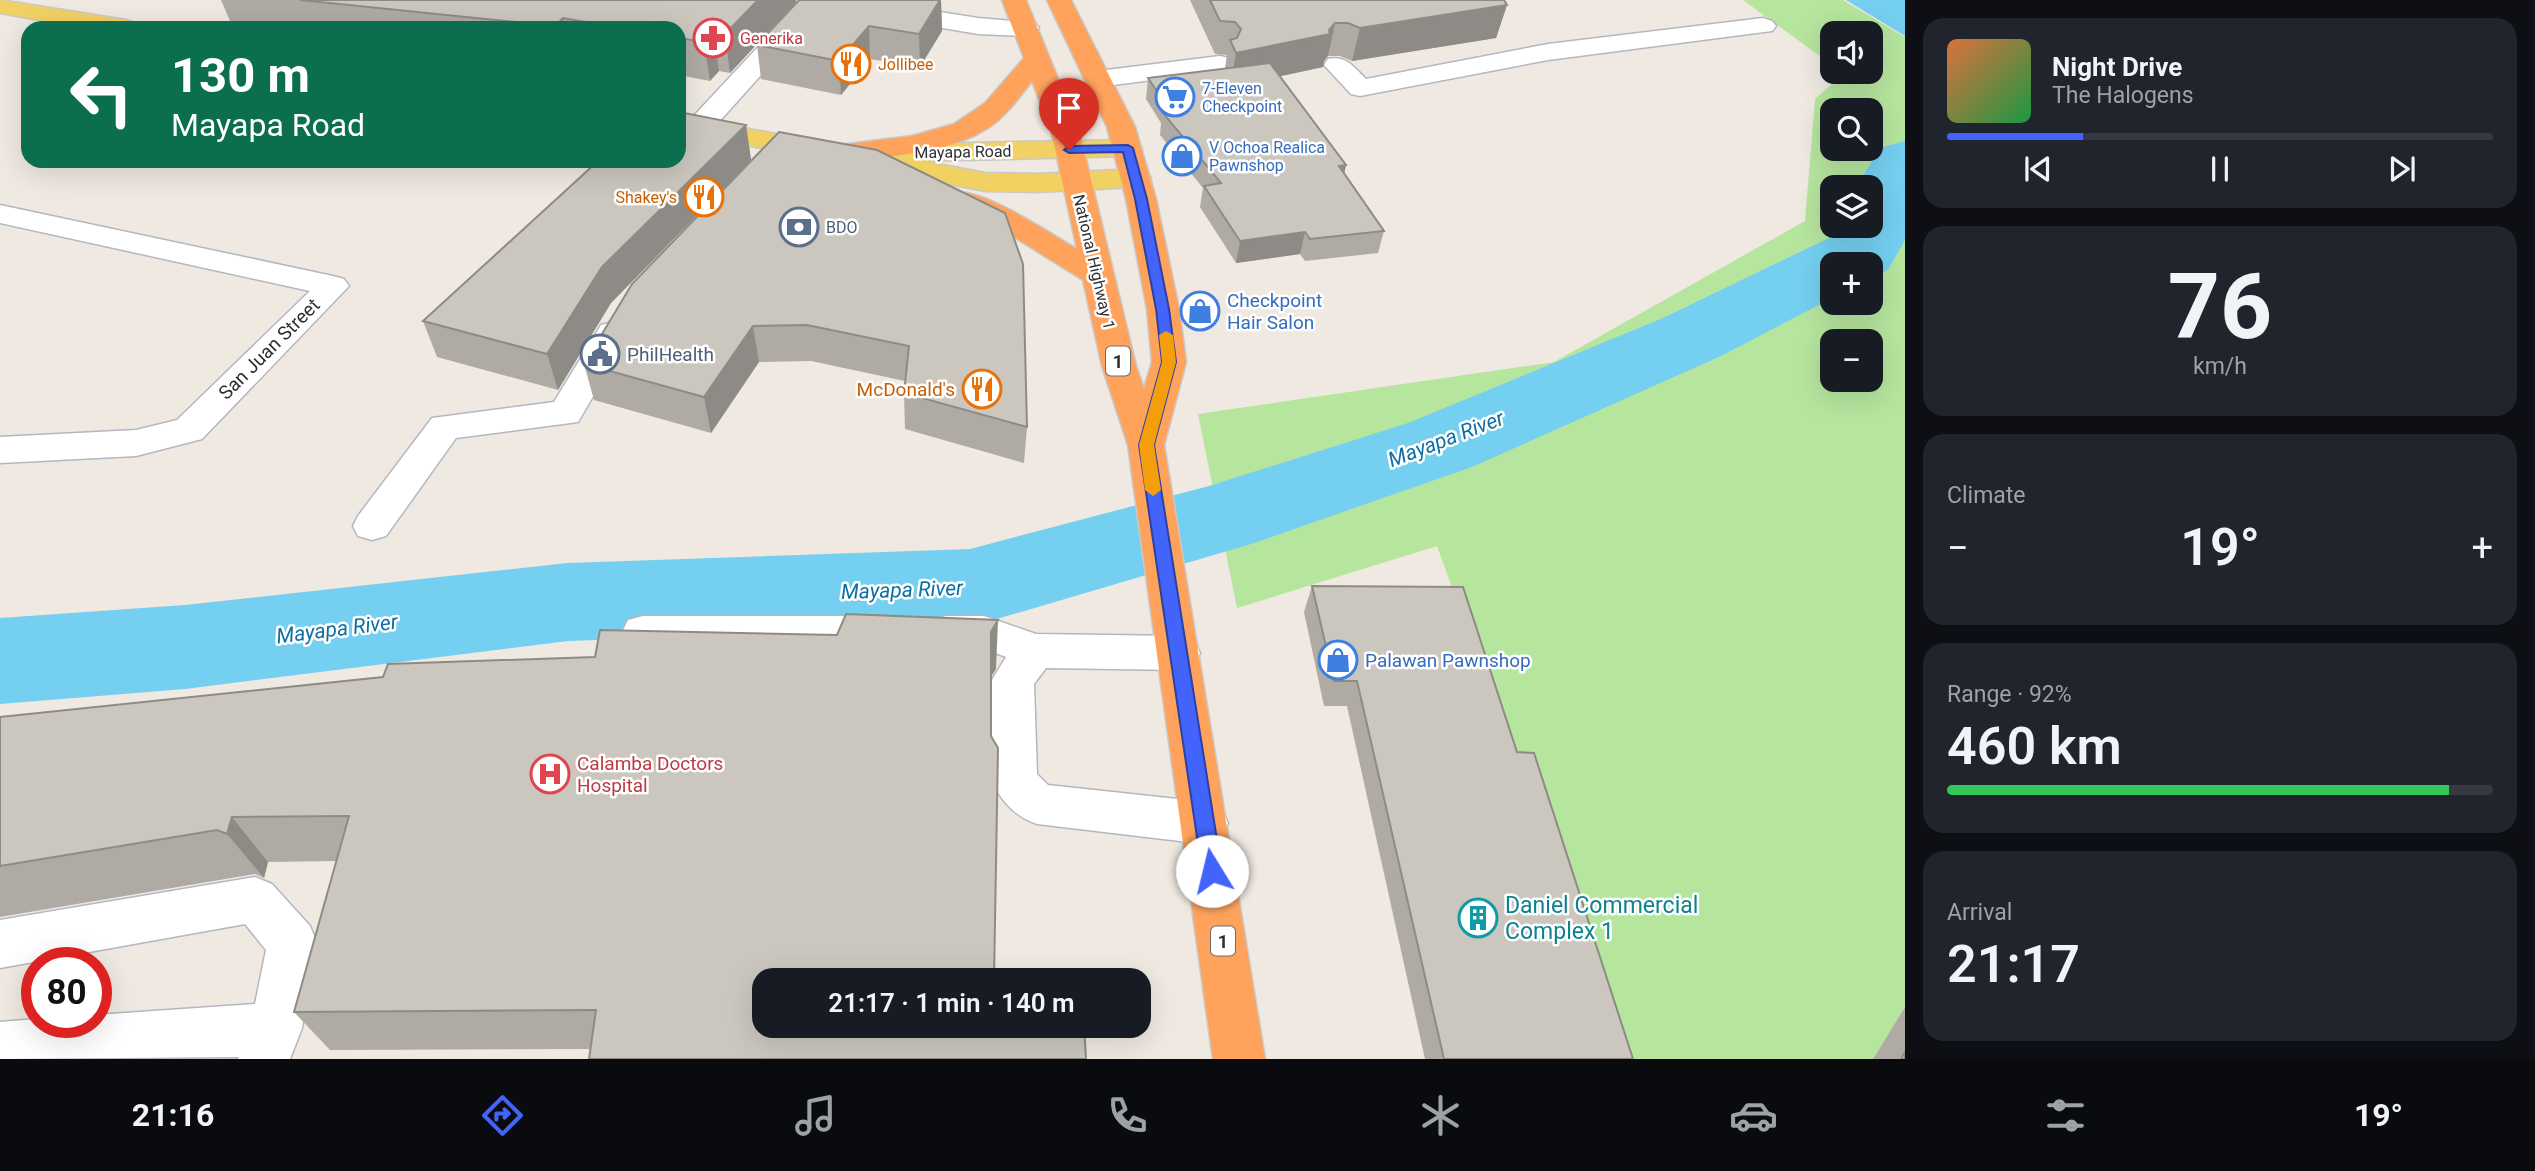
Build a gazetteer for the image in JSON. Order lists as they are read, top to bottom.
{
  "streets": {
    "highway": ["National Highway 1", "1"],
    "main road": ["Mayapa Road"],
    "street": ["San Juan Street"]
  },
  "crossings": [
    ["Mayapa Road", "National Highway 1"]
  ],
  "water": ["Mayapa River"],
  "places": {
    "pharmacy": ["Generika"],
    "restaurant": ["Jollibee", "Shakey's", "McDonald's"],
    "supermarket": ["7-Eleven Checkpoint"],
    "shop": ["V Ochoa Realica Pawnshop", "Checkpoint Hair Salon", "Palawan Pawnshop"],
    "bank": ["BDO"],
    "public building": ["PhilHealth"],
    "hospital": ["Calamba Doctors Hospital"],
    "building": ["Daniel Commercial Complex 1"]
  },
  "page": {
    "map_buttons": ["+", "−"],
    "turn": ["130 m", "Mayapa Road"],
    "song": ["Night Drive", "The Halogens"],
    "tile": [
      ["76", "km/h"],
      "Climate",
      ["Range · 92%", "460 km"],
      ["Arrival", "21:17"]
    ],
    "heat": ["−", "19°", "+"],
    "limit": "80",
    "trip": "21:17 · 1 min · 140 m",
    "tabs": ["21:16", "19°"]
  }
}
